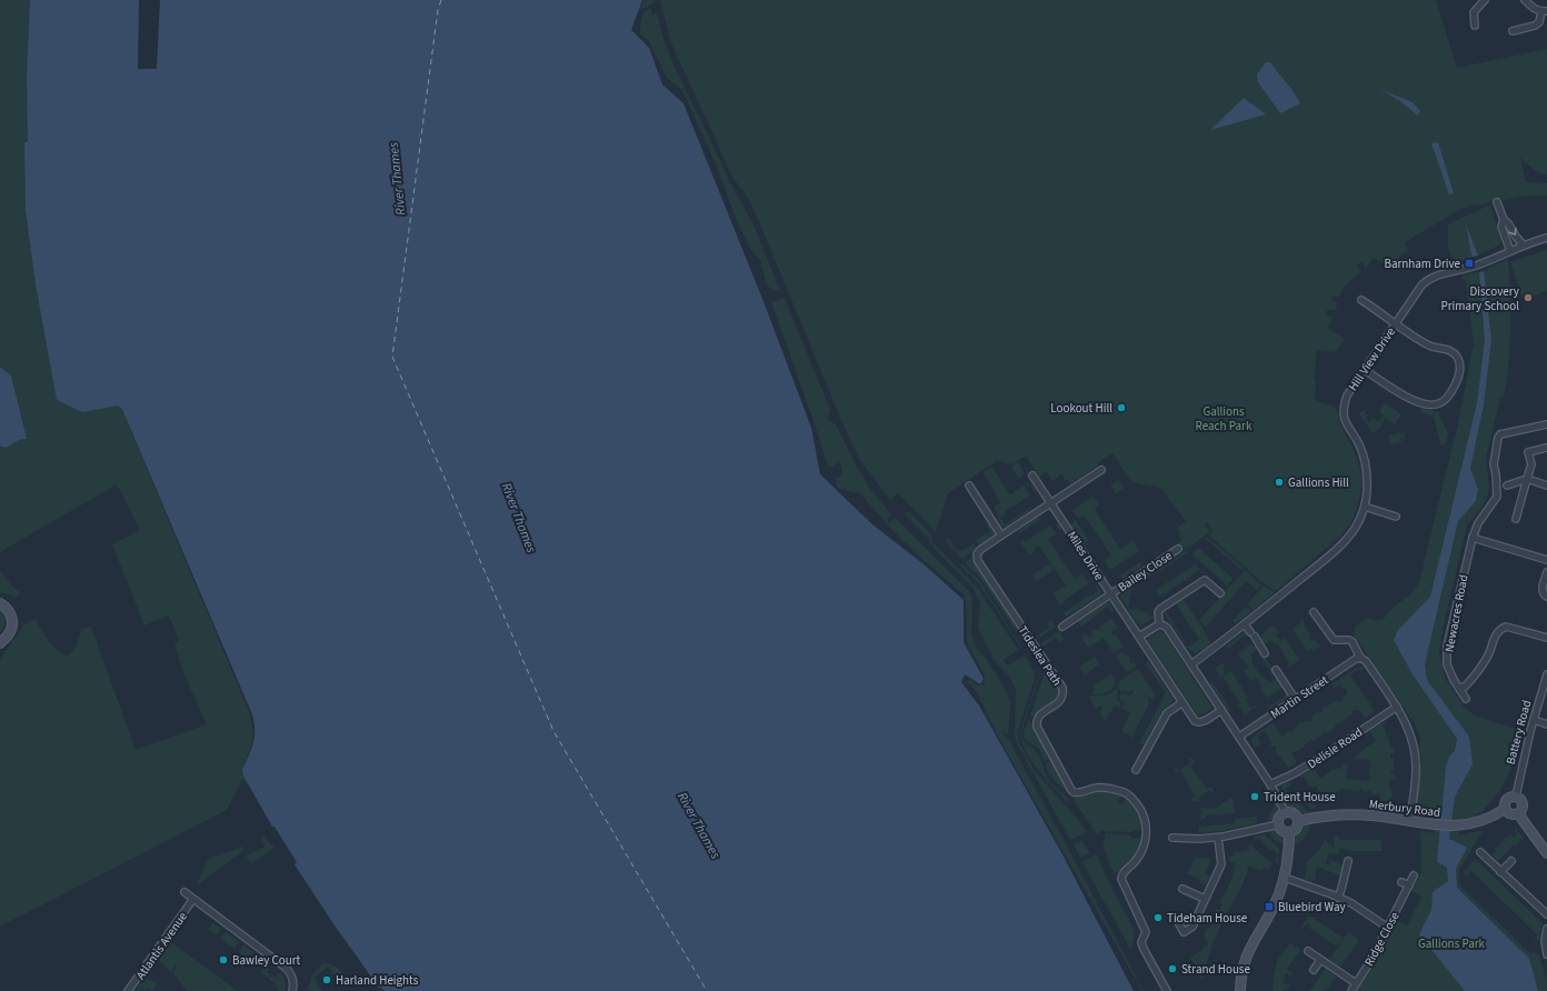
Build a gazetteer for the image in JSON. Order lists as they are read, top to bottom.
{
  "streets": {
    "street": [
      "Hill View Drive",
      "Miles Drive",
      "Bailey Close",
      "Newacres Road",
      "Tideslea Path",
      "Martin Street",
      "Battery Road",
      "Delisle Road",
      "Merbury Road",
      "Ridge Close",
      "Atlantis Avenue"
    ]
  },
  "crossings": [
    ["Miles Drive", "Bailey Close"],
    ["Battery Road", "Merbury Road"]
  ],
  "water": ["River Thames"],
  "parks": ["Gallions Reach Park", "Gallions Park"],
  "places": {
    "transit": ["Barnham Drive", "Bluebird Way"],
    "other": [
      "Discovery Primary School",
      "Lookout Hill",
      "Gallions Hill",
      "Trident House",
      "Tideham House",
      "Bawley Court",
      "Strand House",
      "Harland Heights"
    ]
  }
}
